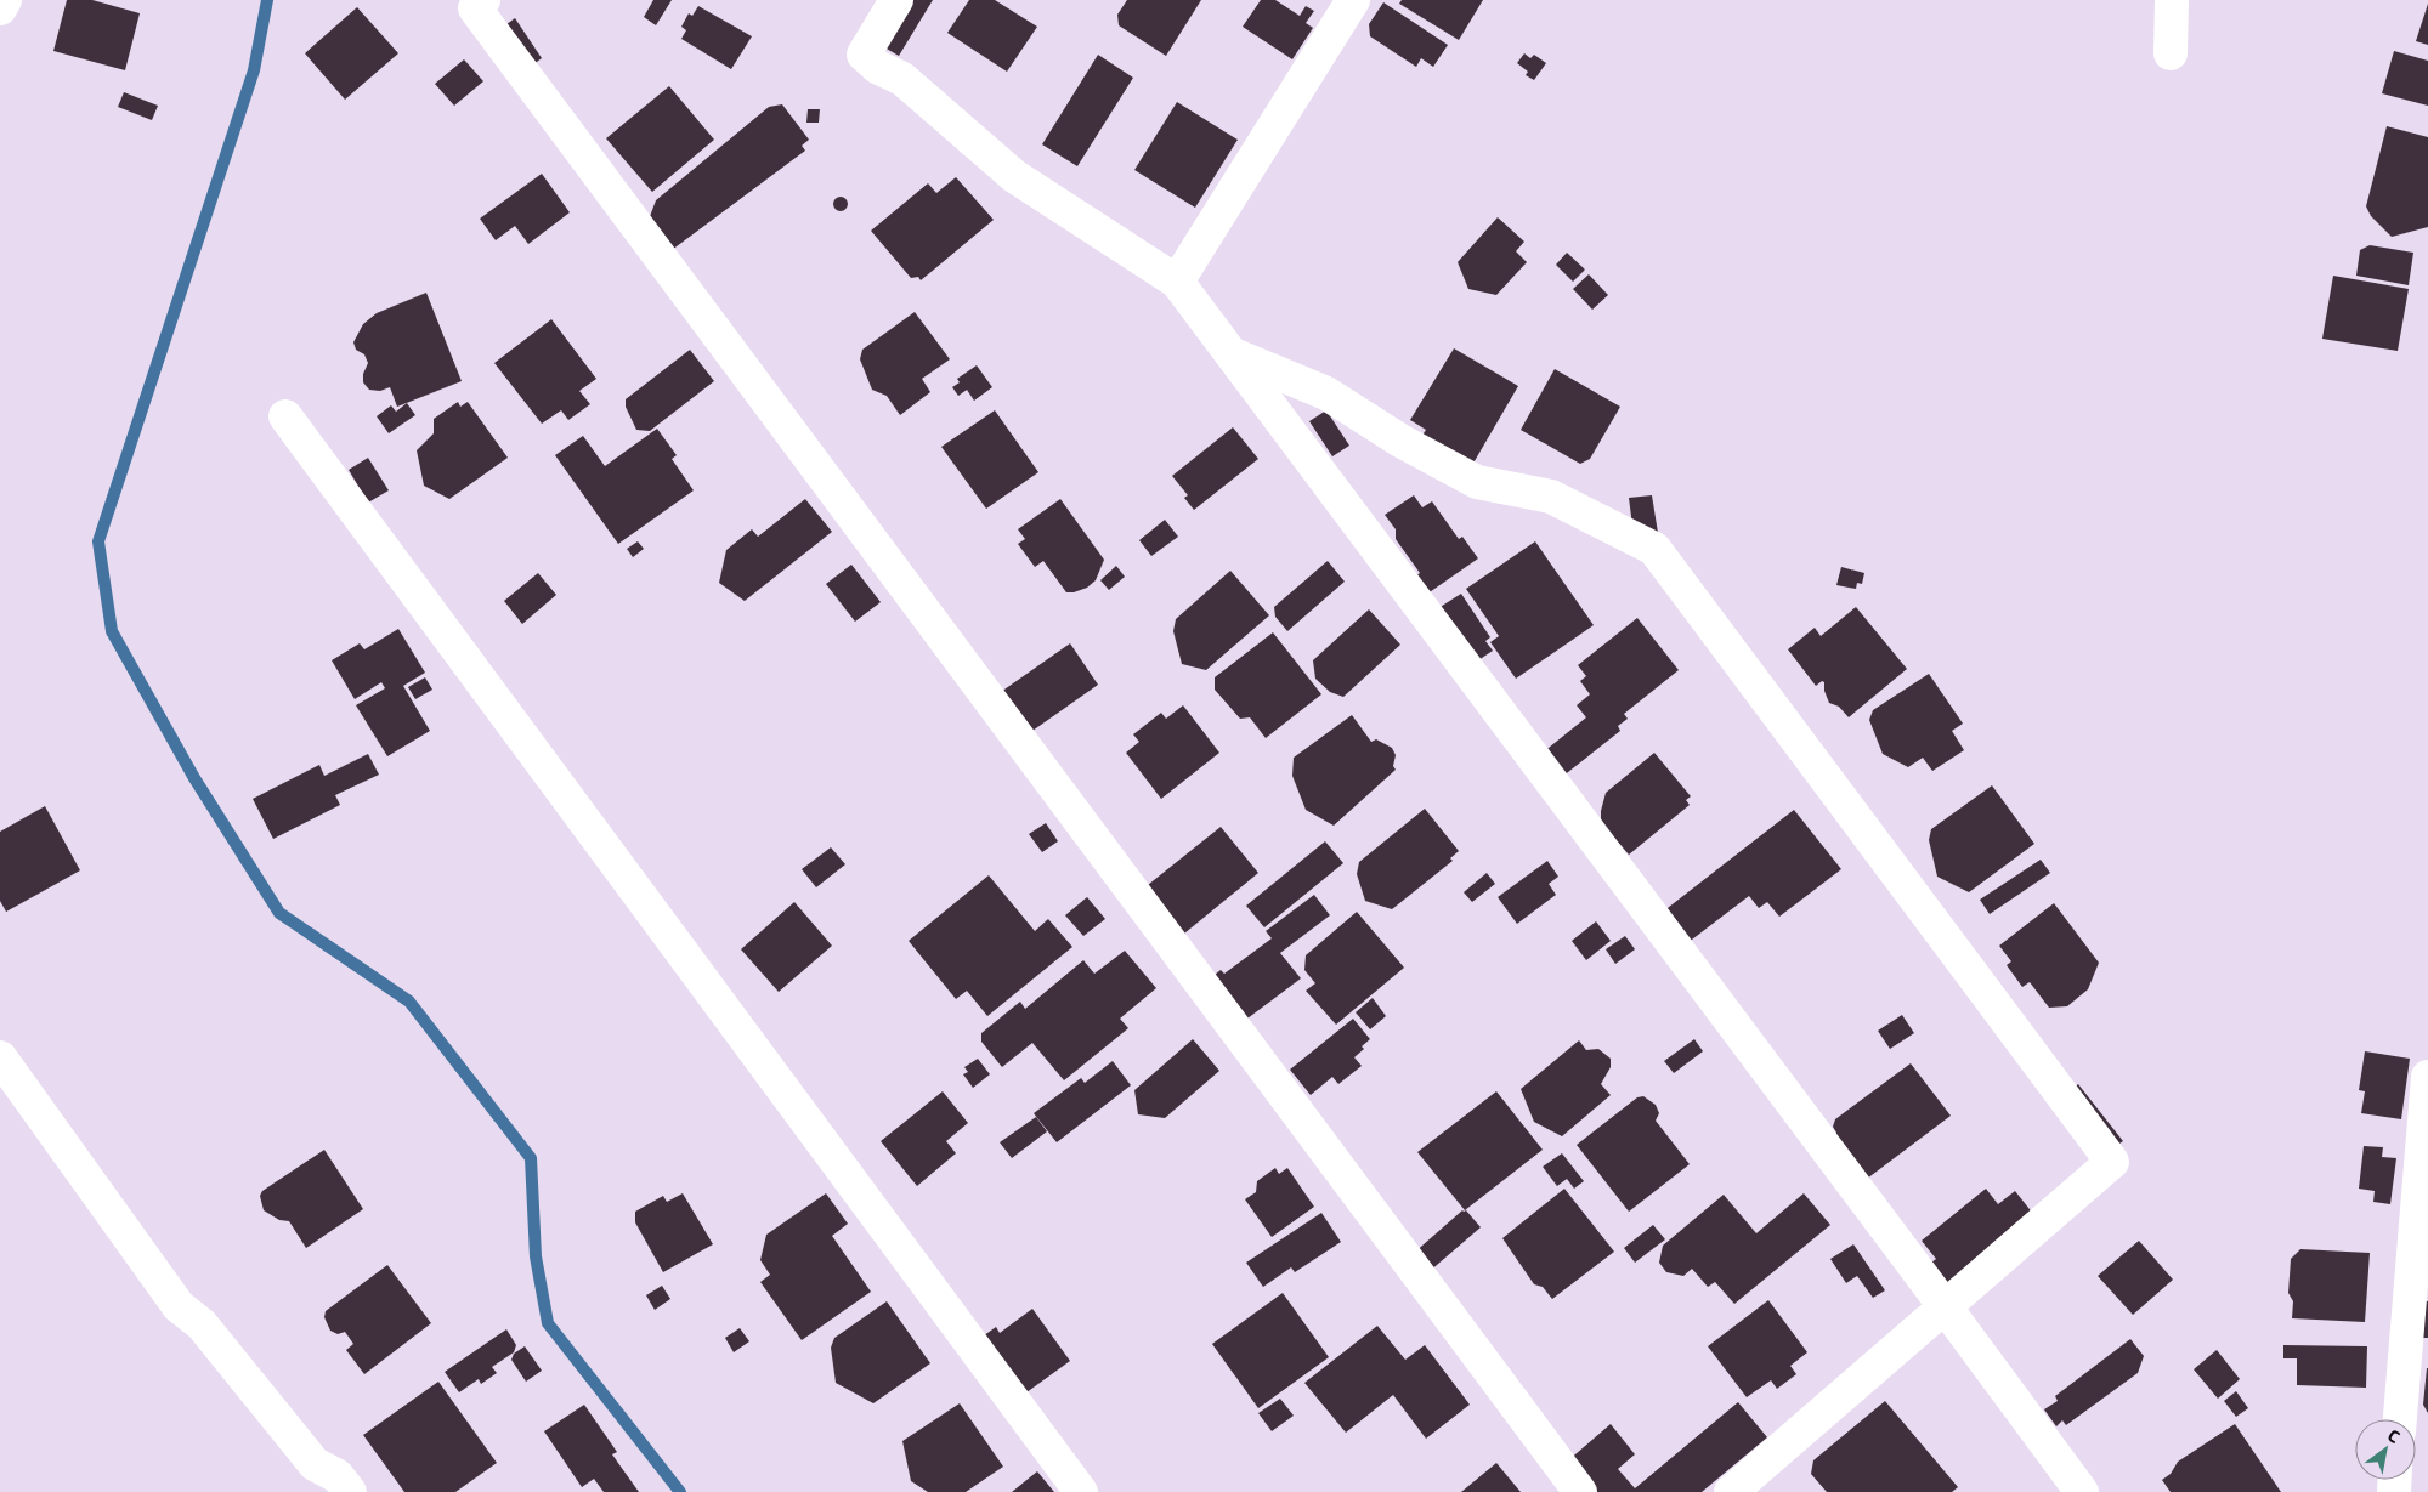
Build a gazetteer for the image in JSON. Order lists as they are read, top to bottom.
{
  "north": "top right"
}
